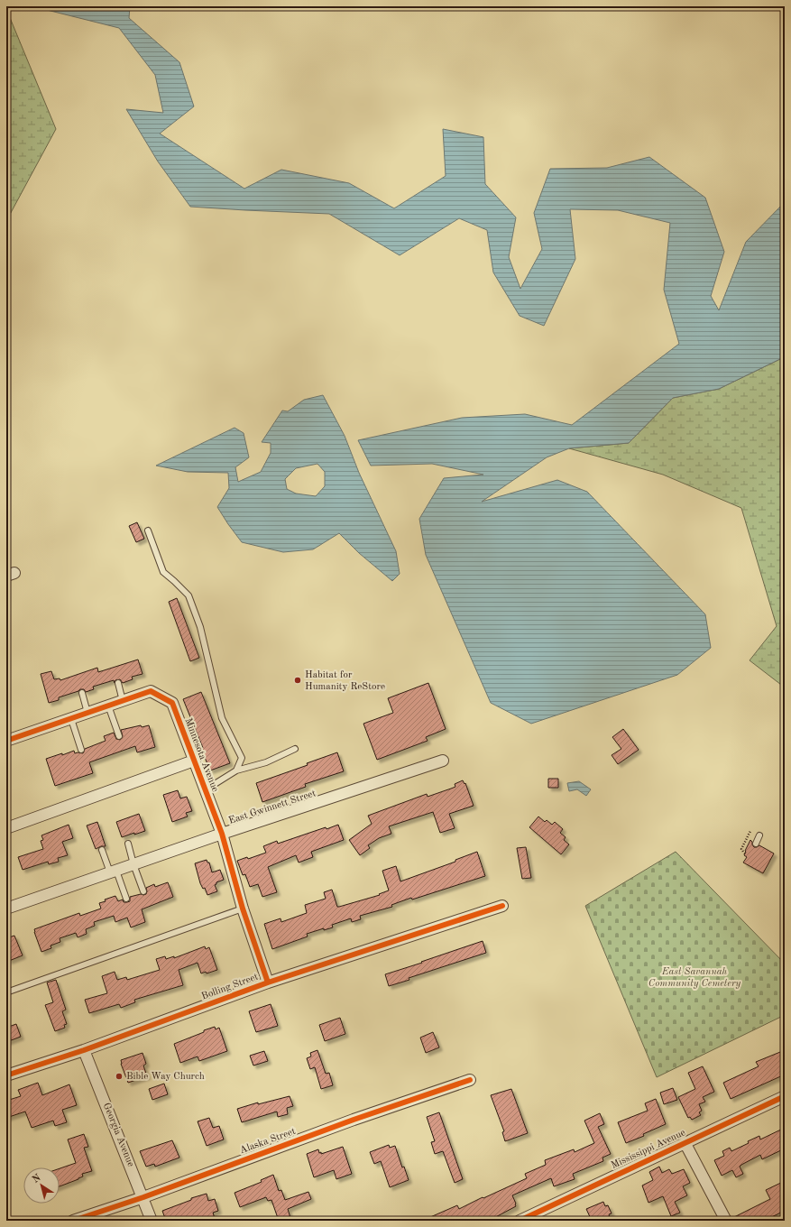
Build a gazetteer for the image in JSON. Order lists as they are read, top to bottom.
{
  "streets": {
    "street": [
      "Minnesota Avenue",
      "East Gwinnett Street",
      "Bolling Street",
      "Georgia Avenue",
      "Alaska Street",
      "Mississippi Avenue"
    ]
  },
  "crossings": [
    ["Minnesota Avenue", "East Gwinnett Street"],
    ["Minnesota Avenue", "Bolling Street"],
    ["Bolling Street", "Georgia Avenue"],
    ["Georgia Avenue", "Alaska Street"]
  ],
  "parks": ["East Savannah Community Cemetery"],
  "places": ["Habitat for Humanity ReStore", "Bible Way Church"],
  "north": "top left"
}
